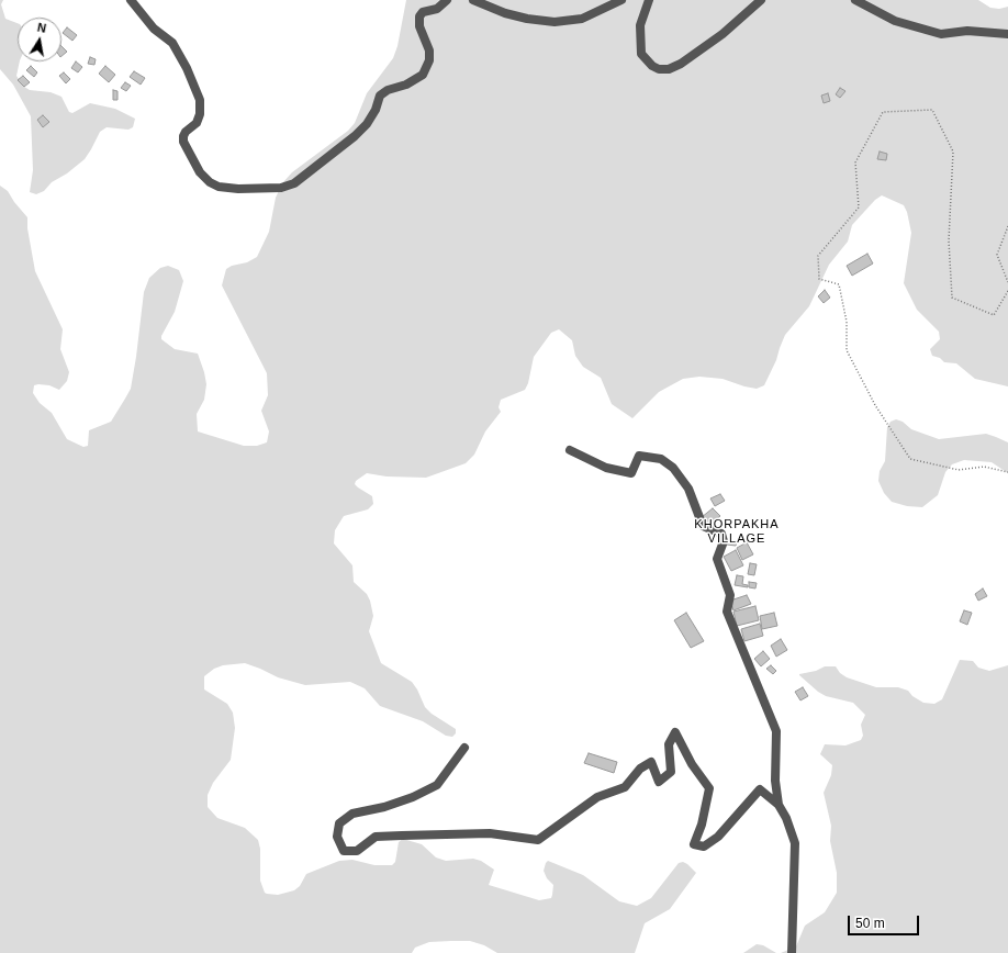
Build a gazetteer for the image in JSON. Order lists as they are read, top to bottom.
{
  "districts": ["KHORPAKHA VILLAGE"],
  "scale_bar": "50 m",
  "north": "top"
}
